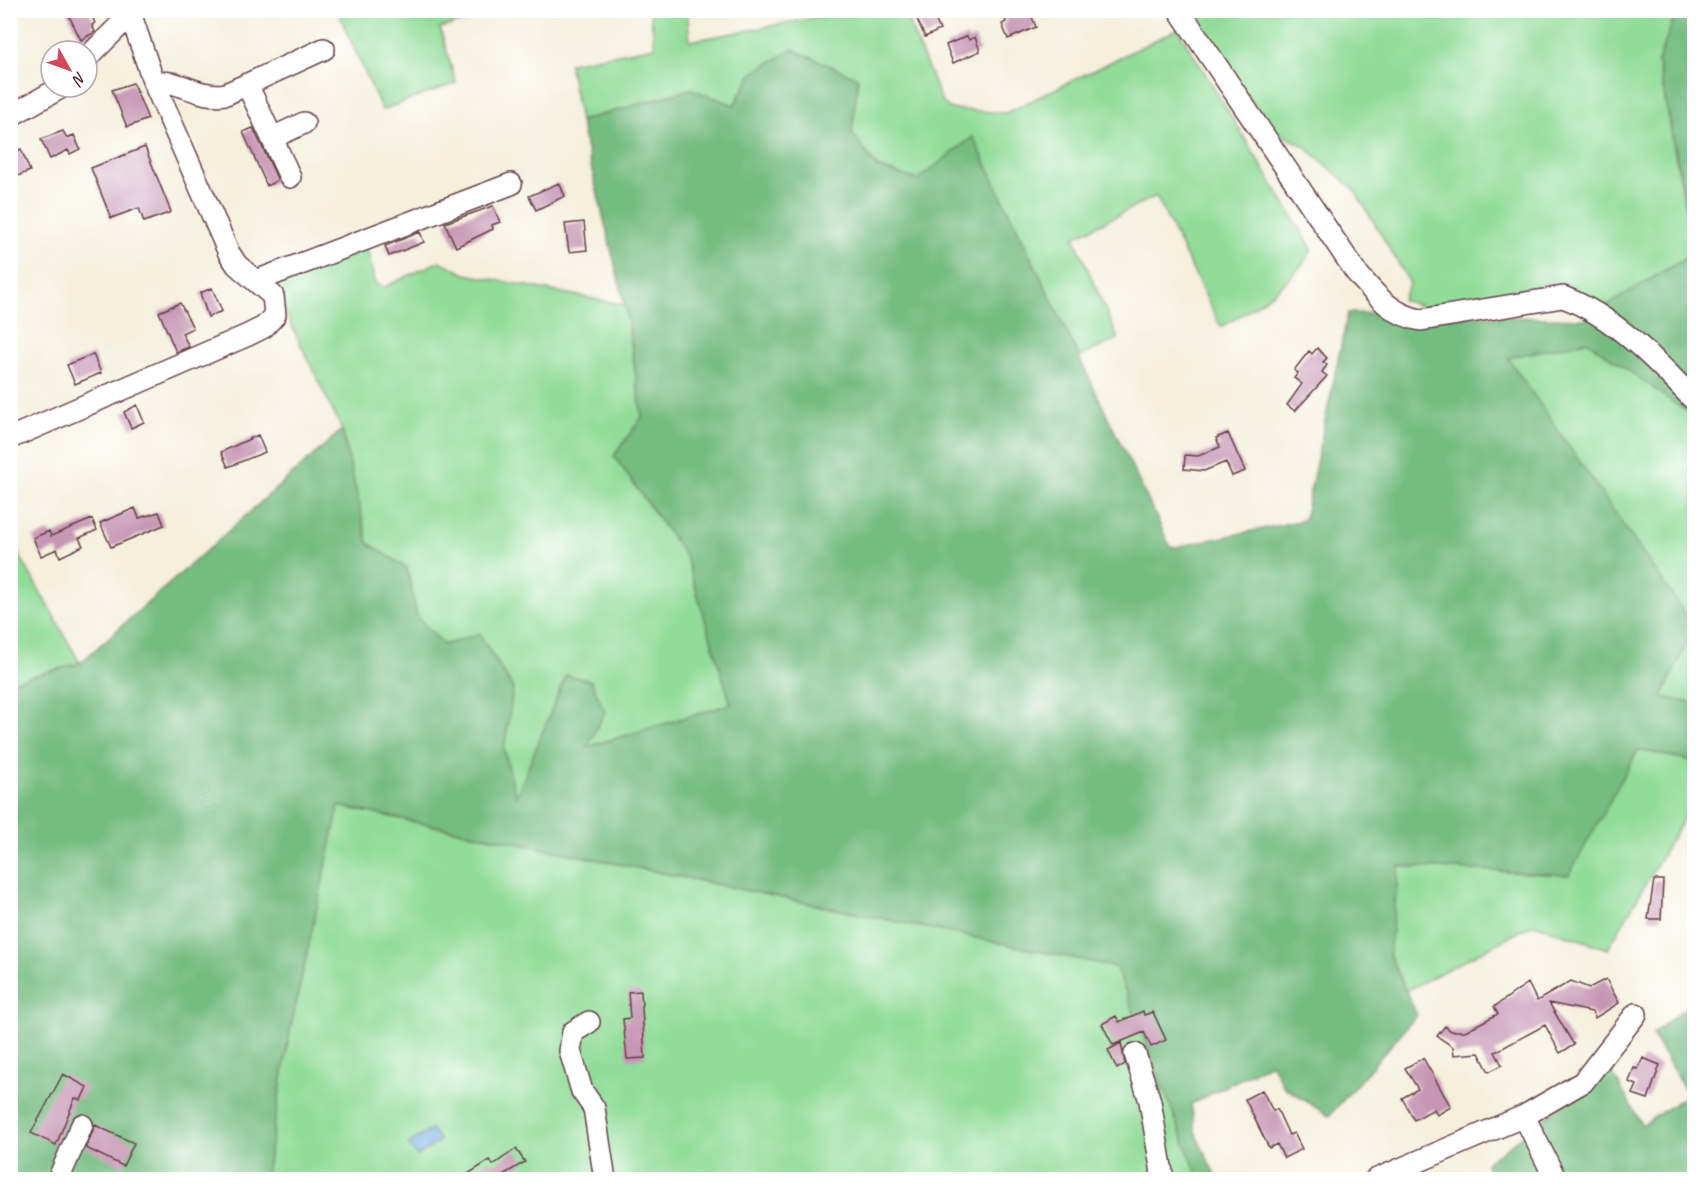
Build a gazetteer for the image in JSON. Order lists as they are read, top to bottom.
{
  "north": "bottom right"
}
